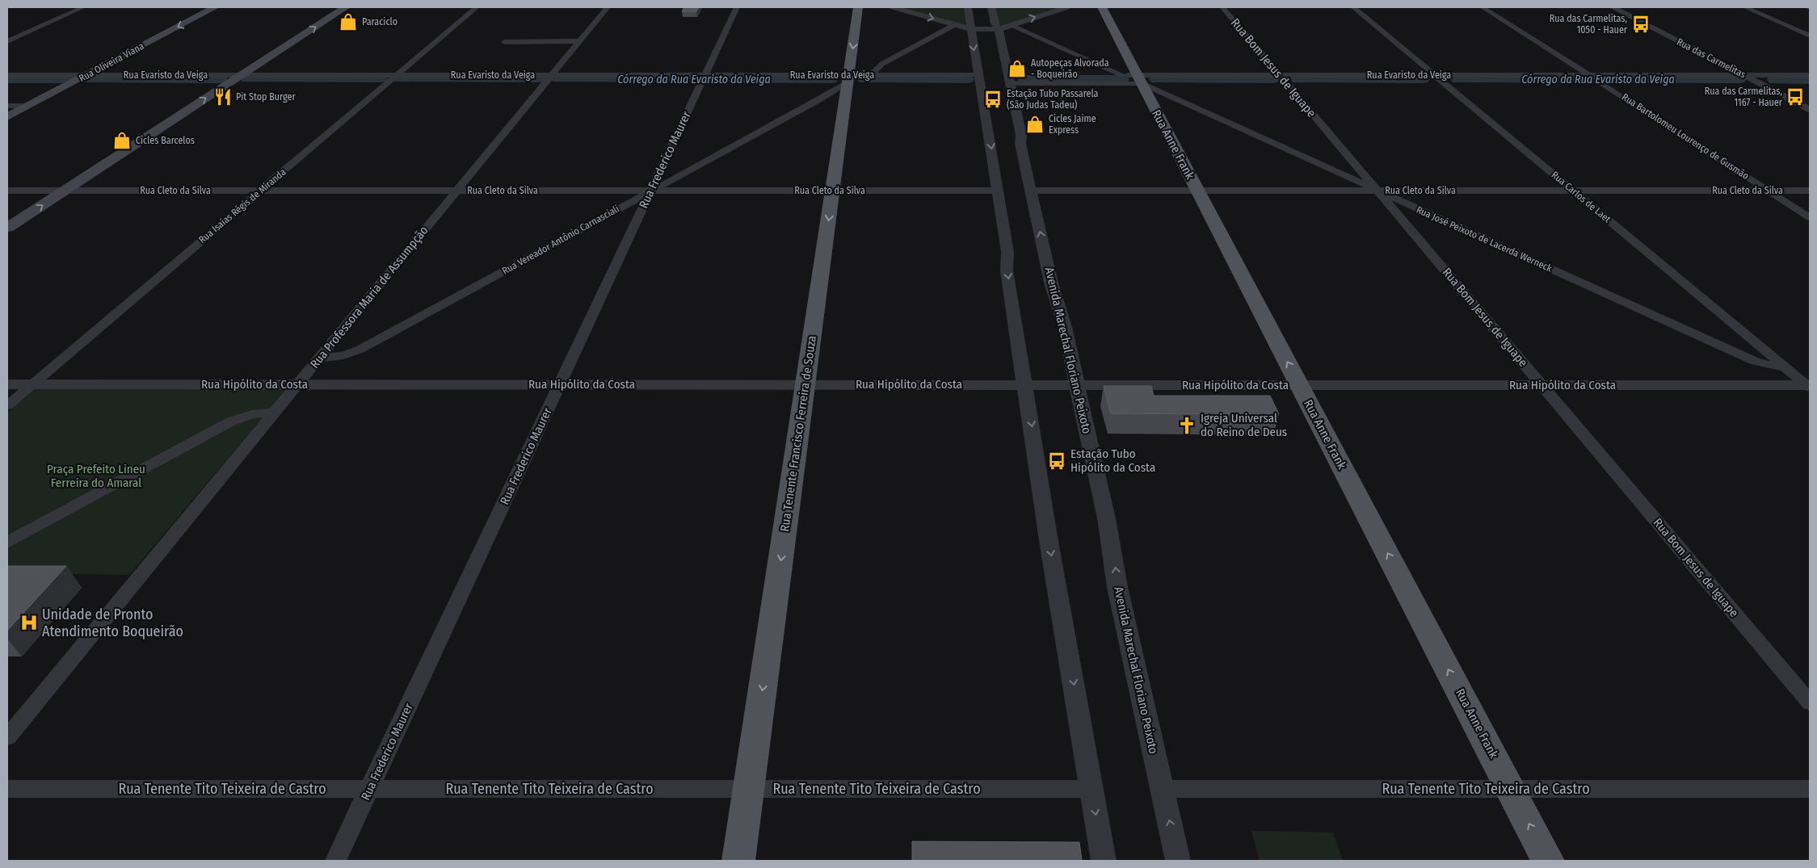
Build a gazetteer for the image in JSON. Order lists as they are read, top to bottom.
{
  "streets": {
    "main road": ["Rua Oliveira Viana", "Rua Anne Frank", "Rua Tenente Francisco Ferreira de Souza"],
    "street": [
      "Rua das Carmelitas",
      "Rua Bom Jesus de Iguape",
      "Rua Evaristo da Veiga",
      "Rua Bartolomeu Lourenço de Gusmão",
      "Rua Frederico Maurer",
      "Rua Cleto da Silva",
      "Rua Carlos de Laet",
      "Rua Isaías Régis de Miranda",
      "Rua José Peixoto de Lacerda Werneck",
      "Rua Vereador Antônio Carnasciali",
      "Rua Professora Maria de Assumpção",
      "Avenida Marechal Floriano Peixoto",
      "Rua Hipólito da Costa",
      "Rua Tenente Tito Teixeira de Castro"
    ]
  },
  "crossings": [
    ["Rua das Carmelitas", "Rua Evaristo da Veiga"],
    ["Rua das Carmelitas", "Rua Bartolomeu Lourenço de Gusmão"],
    ["Rua Oliveira Viana", "Rua Evaristo da Veiga"],
    ["Rua Bom Jesus de Iguape", "Rua Evaristo da Veiga"],
    ["Rua Bom Jesus de Iguape", "Rua Cleto da Silva"],
    ["Rua Bom Jesus de Iguape", "Rua José Peixoto de Lacerda Werneck"],
    ["Rua Bom Jesus de Iguape", "Rua Hipólito da Costa"],
    ["Rua Evaristo da Veiga", "Rua Anne Frank"],
    ["Rua Evaristo da Veiga", "Rua Frederico Maurer"],
    ["Rua Evaristo da Veiga", "Rua Carlos de Laet"],
    ["Rua Evaristo da Veiga", "Rua Isaías Régis de Miranda"],
    ["Rua Evaristo da Veiga", "Rua José Peixoto de Lacerda Werneck"],
    ["Rua Evaristo da Veiga", "Rua Vereador Antônio Carnasciali"],
    ["Rua Evaristo da Veiga", "Rua Professora Maria de Assumpção"],
    ["Rua Evaristo da Veiga", "Avenida Marechal Floriano Peixoto"],
    ["Rua Evaristo da Veiga", "Rua Tenente Francisco Ferreira de Souza"],
    ["Rua Bartolomeu Lourenço de Gusmão", "Rua Cleto da Silva"],
    ["Rua Anne Frank", "Rua Cleto da Silva"],
    ["Rua Anne Frank", "Rua José Peixoto de Lacerda Werneck"],
    ["Rua Anne Frank", "Rua Hipólito da Costa"],
    ["Rua Anne Frank", "Rua Tenente Tito Teixeira de Castro"],
    ["Rua Frederico Maurer", "Rua Cleto da Silva"],
    ["Rua Frederico Maurer", "Rua Vereador Antônio Carnasciali"],
    ["Rua Frederico Maurer", "Rua Hipólito da Costa"],
    ["Rua Frederico Maurer", "Rua Tenente Tito Teixeira de Castro"],
    ["Rua Cleto da Silva", "Rua Carlos de Laet"],
    ["Rua Cleto da Silva", "Rua Isaías Régis de Miranda"],
    ["Rua Cleto da Silva", "Rua José Peixoto de Lacerda Werneck"],
    ["Rua Cleto da Silva", "Rua Vereador Antônio Carnasciali"],
    ["Rua Cleto da Silva", "Rua Professora Maria de Assumpção"],
    ["Rua Cleto da Silva", "Avenida Marechal Floriano Peixoto"],
    ["Rua Cleto da Silva", "Rua Tenente Francisco Ferreira de Souza"],
    ["Rua Carlos de Laet", "Rua José Peixoto de Lacerda Werneck"],
    ["Rua Carlos de Laet", "Rua Hipólito da Costa"],
    ["Rua Isaías Régis de Miranda", "Rua Hipólito da Costa"],
    ["Rua Vereador Antônio Carnasciali", "Rua Professora Maria de Assumpção"],
    ["Rua Vereador Antônio Carnasciali", "Rua Tenente Francisco Ferreira de Souza"],
    ["Rua Professora Maria de Assumpção", "Rua Hipólito da Costa"],
    ["Avenida Marechal Floriano Peixoto", "Rua Hipólito da Costa"],
    ["Avenida Marechal Floriano Peixoto", "Rua Tenente Tito Teixeira de Castro"],
    ["Rua Hipólito da Costa", "Rua Tenente Francisco Ferreira de Souza"],
    ["Rua Tenente Francisco Ferreira de Souza", "Rua Tenente Tito Teixeira de Castro"]
  ],
  "one_way": ["Rua Anne Frank", "Rua Tenente Francisco Ferreira de Souza"],
  "water": ["Córrego da Rua Evaristo da Veiga"],
  "parks": ["Praça Prefeito Lineu Ferreira do Amaral"],
  "places": {
    "shop": [
      "Paraciclo",
      "Autopeças Alvorada - Boqueirão",
      "Cicles Jaime Express",
      "Cicles Barcelos"
    ],
    "bus stop": [
      "Rua das Carmelitas, 1050 - Hauer",
      "Rua das Carmelitas, 1167 - Hauer",
      "Estação Tubo Passarela (São Judas Tadeu)",
      "Estação Tubo Hipólito da Costa"
    ],
    "restaurant": ["Pit Stop Burger"],
    "church": ["Igreja Universal do Reino de Deus"],
    "hospital": ["Unidade de Pronto Atendimento Boqueirão"]
  }
}
